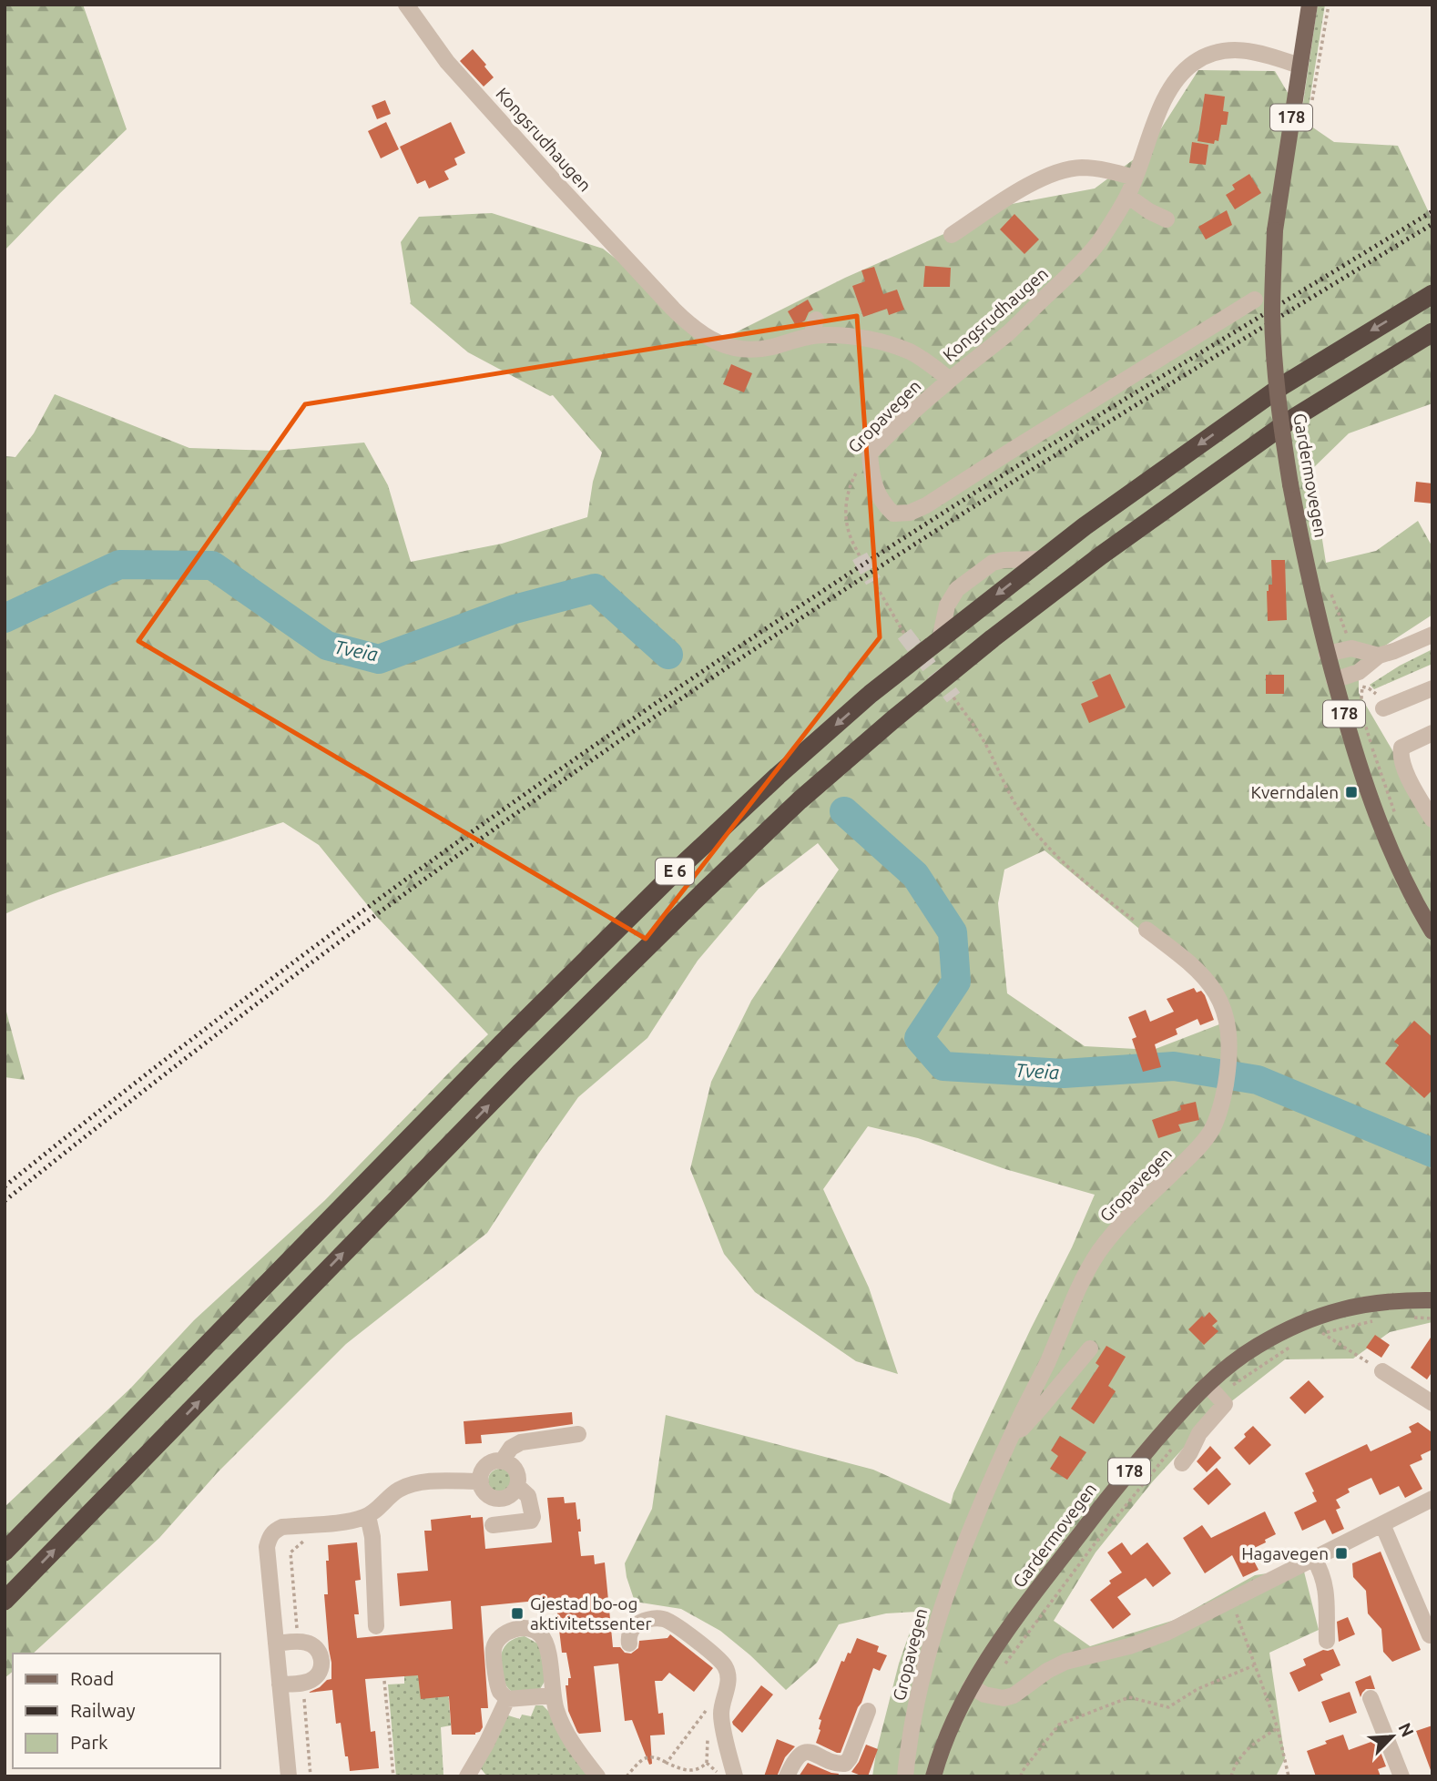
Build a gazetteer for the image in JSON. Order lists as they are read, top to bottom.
{
  "streets": {
    "highway": ["E 6"],
    "main road": ["178", "Gardermovegen"],
    "street": ["Kongsrudhaugen", "Gropavegen"]
  },
  "crossings": [
    ["Kongsrudhaugen", "Gropavegen"],
    ["Kongsrudhaugen", "Gardermovegen"]
  ],
  "water": ["Tveia"],
  "places": {
    "transit": ["Kverndalen", "Hagavegen", "Gjestad bo-og aktivitetssenter"]
  },
  "legend": ["Road", "Railway", "Park"],
  "north": "top right"
}
